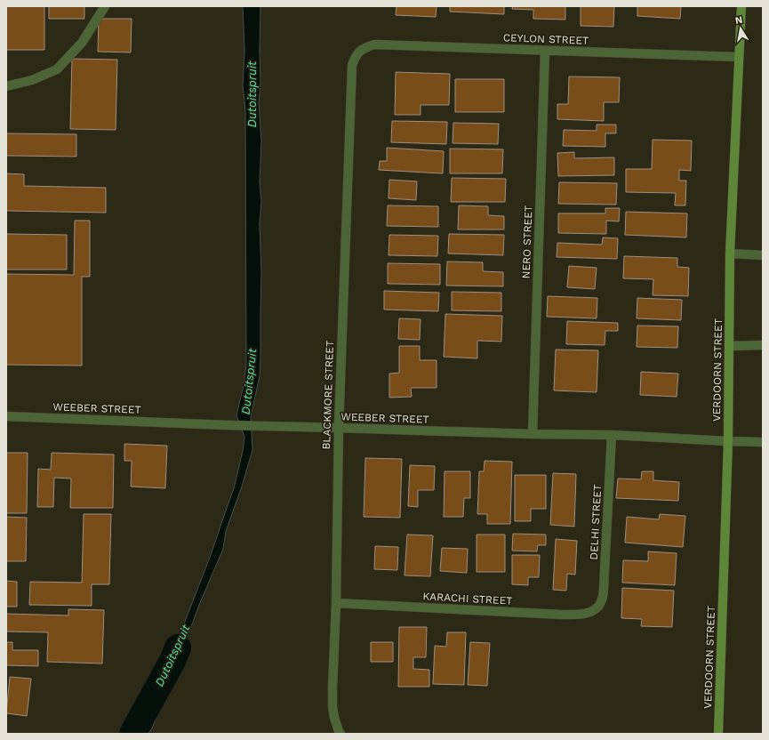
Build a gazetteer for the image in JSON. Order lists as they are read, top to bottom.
{
  "streets": {
    "street": [
      "CEYLON STREET",
      "NERO STREET",
      "VERDOORN STREET",
      "BLACKMORE STREET",
      "WEEBER STREET",
      "DELHI STREET",
      "KARACHI STREET"
    ]
  },
  "crossings": [
    ["CEYLON STREET", "NERO STREET"],
    ["CEYLON STREET", "VERDOORN STREET"],
    ["CEYLON STREET", "BLACKMORE STREET"],
    ["NERO STREET", "WEEBER STREET"],
    ["VERDOORN STREET", "WEEBER STREET"],
    ["BLACKMORE STREET", "WEEBER STREET"],
    ["BLACKMORE STREET", "KARACHI STREET"],
    ["WEEBER STREET", "DELHI STREET"],
    ["DELHI STREET", "KARACHI STREET"]
  ],
  "water": ["Dutoitspruit"],
  "north": "top"
}
